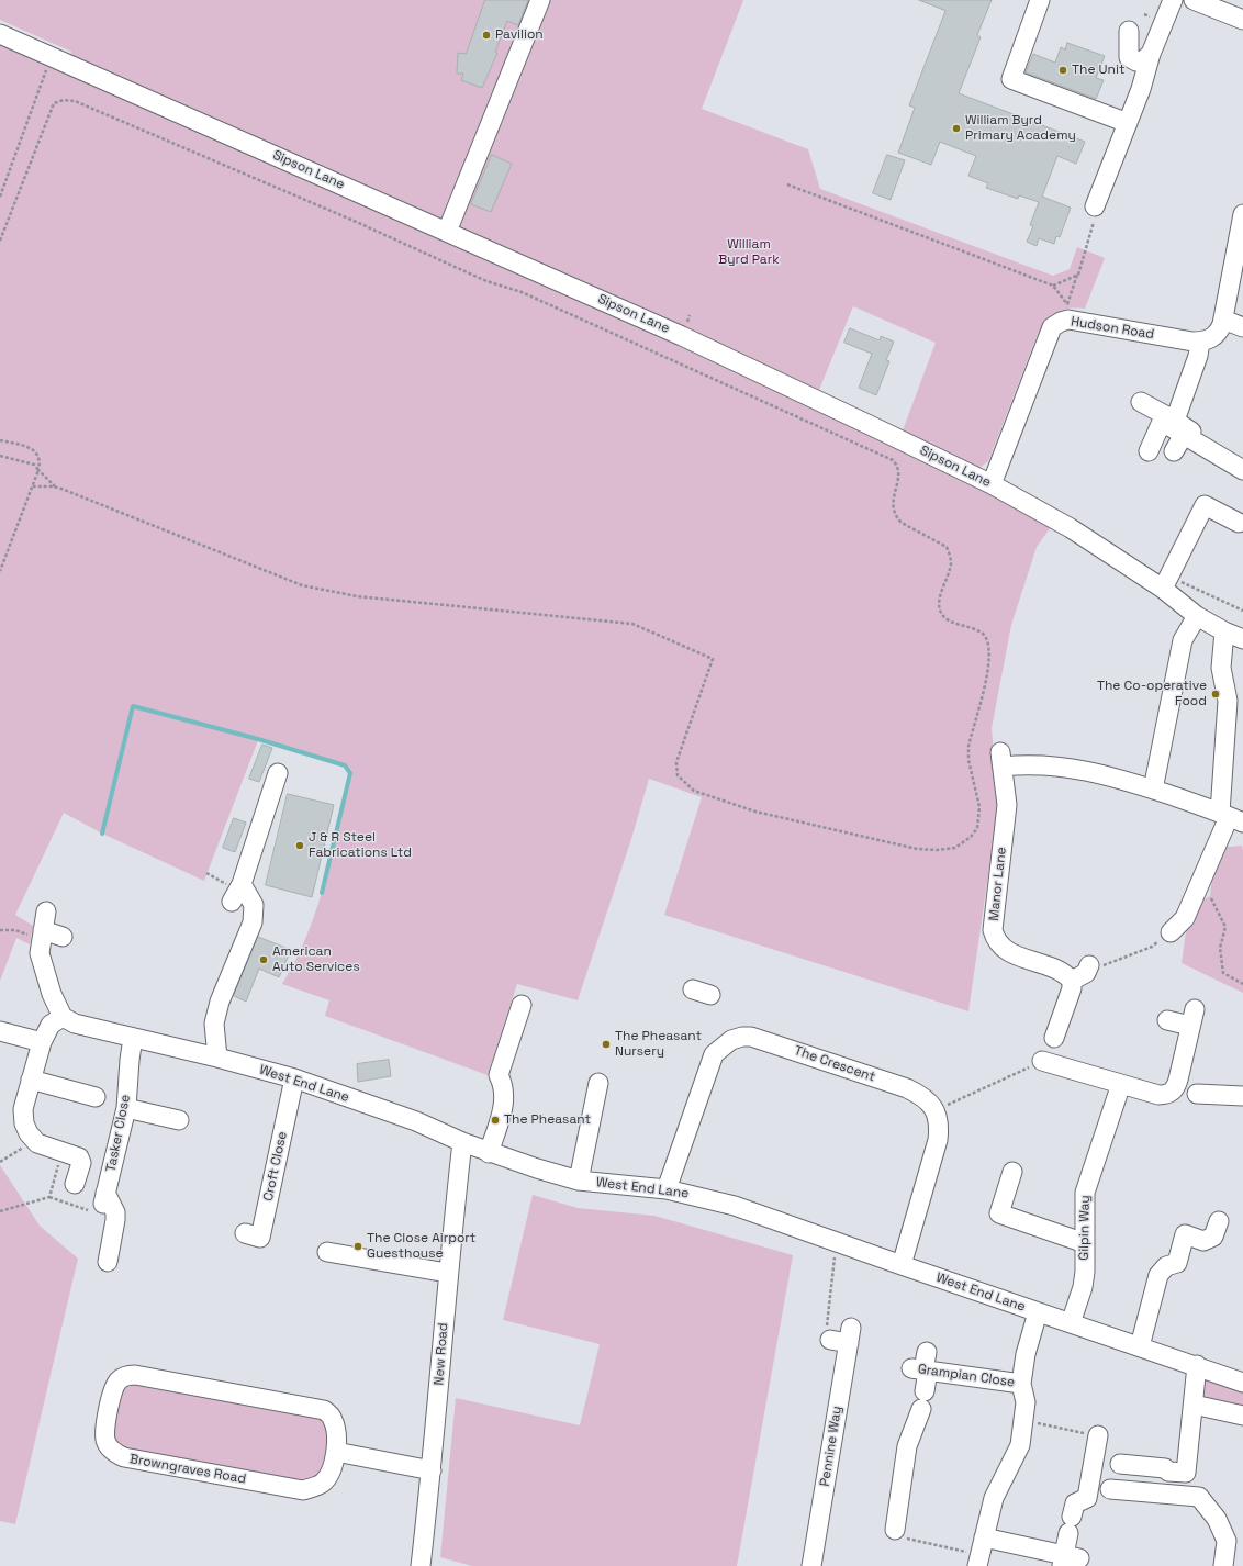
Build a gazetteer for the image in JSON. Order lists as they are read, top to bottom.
{
  "streets": {
    "street": [
      "Sipson Lane",
      "Hudson Road",
      "Manor Lane",
      "The Crescent",
      "West End Lane",
      "Tasker Close",
      "Croft Close",
      "Gilpin Way",
      "New Road",
      "Grampian Close",
      "Pennine Way",
      "Browngraves Road"
    ]
  },
  "crossings": [
    ["Sipson Lane", "Hudson Road"],
    ["The Crescent", "West End Lane"],
    ["West End Lane", "Tasker Close"],
    ["West End Lane", "Croft Close"],
    ["West End Lane", "Gilpin Way"],
    ["West End Lane", "New Road"]
  ],
  "parks": ["William Byrd Park"],
  "places": [
    "Pavilion",
    "The Unit",
    "William Byrd Primary Academy",
    "The Co-operative Food",
    "J & R Steel Fabrications Ltd",
    "American Auto Services",
    "The Pheasant Nursery",
    "The Pheasant",
    "The Close Airport Guesthouse"
  ]
}
